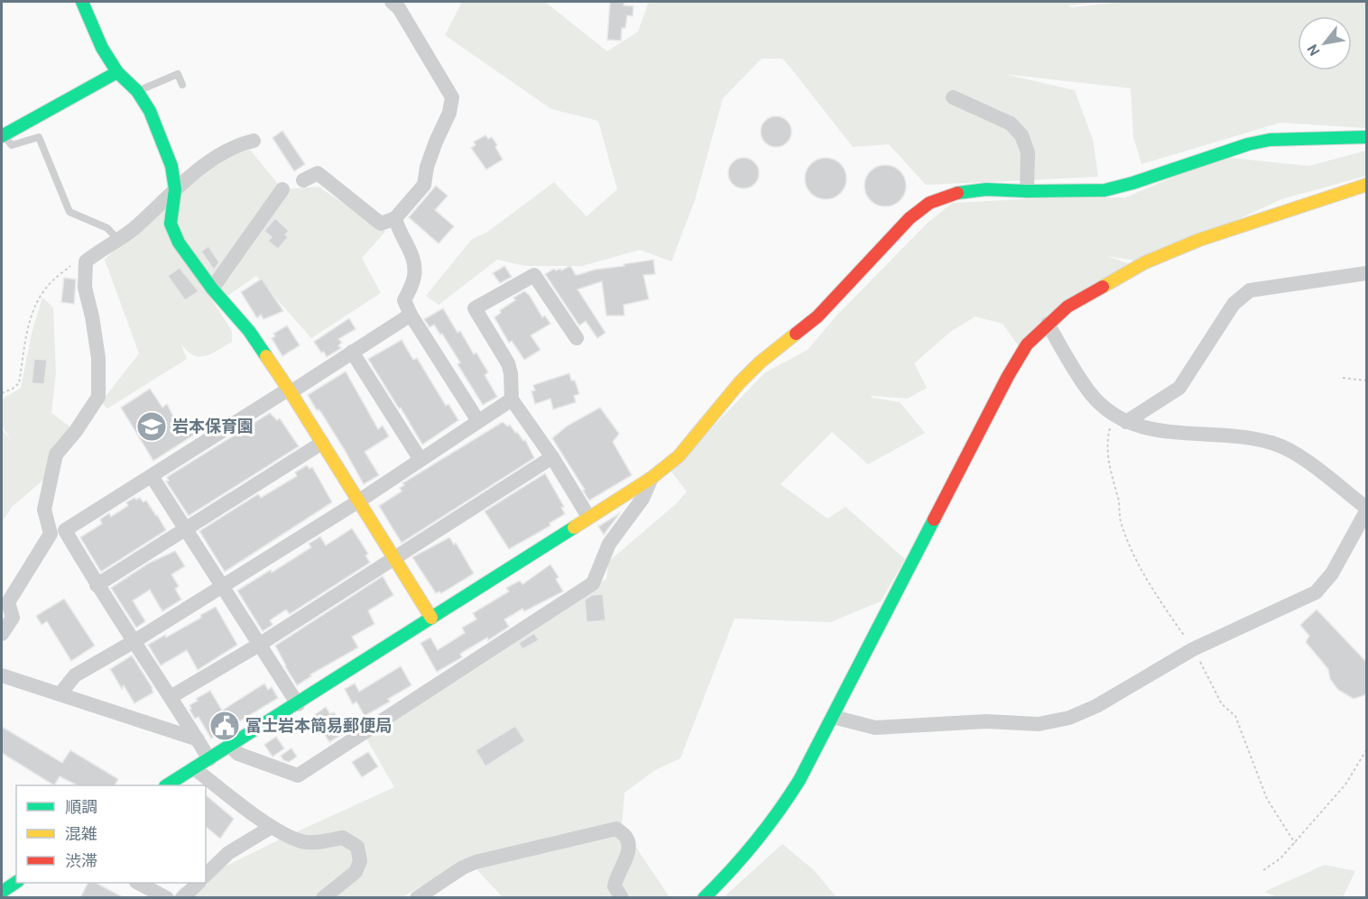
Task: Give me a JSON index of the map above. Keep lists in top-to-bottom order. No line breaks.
{"places":{"school or university":["岩本保育園"],"public building":["富士岩本簡易郵便局"]},"legend":["順調","混雑","渋滞"],"north":"bottom left"}
